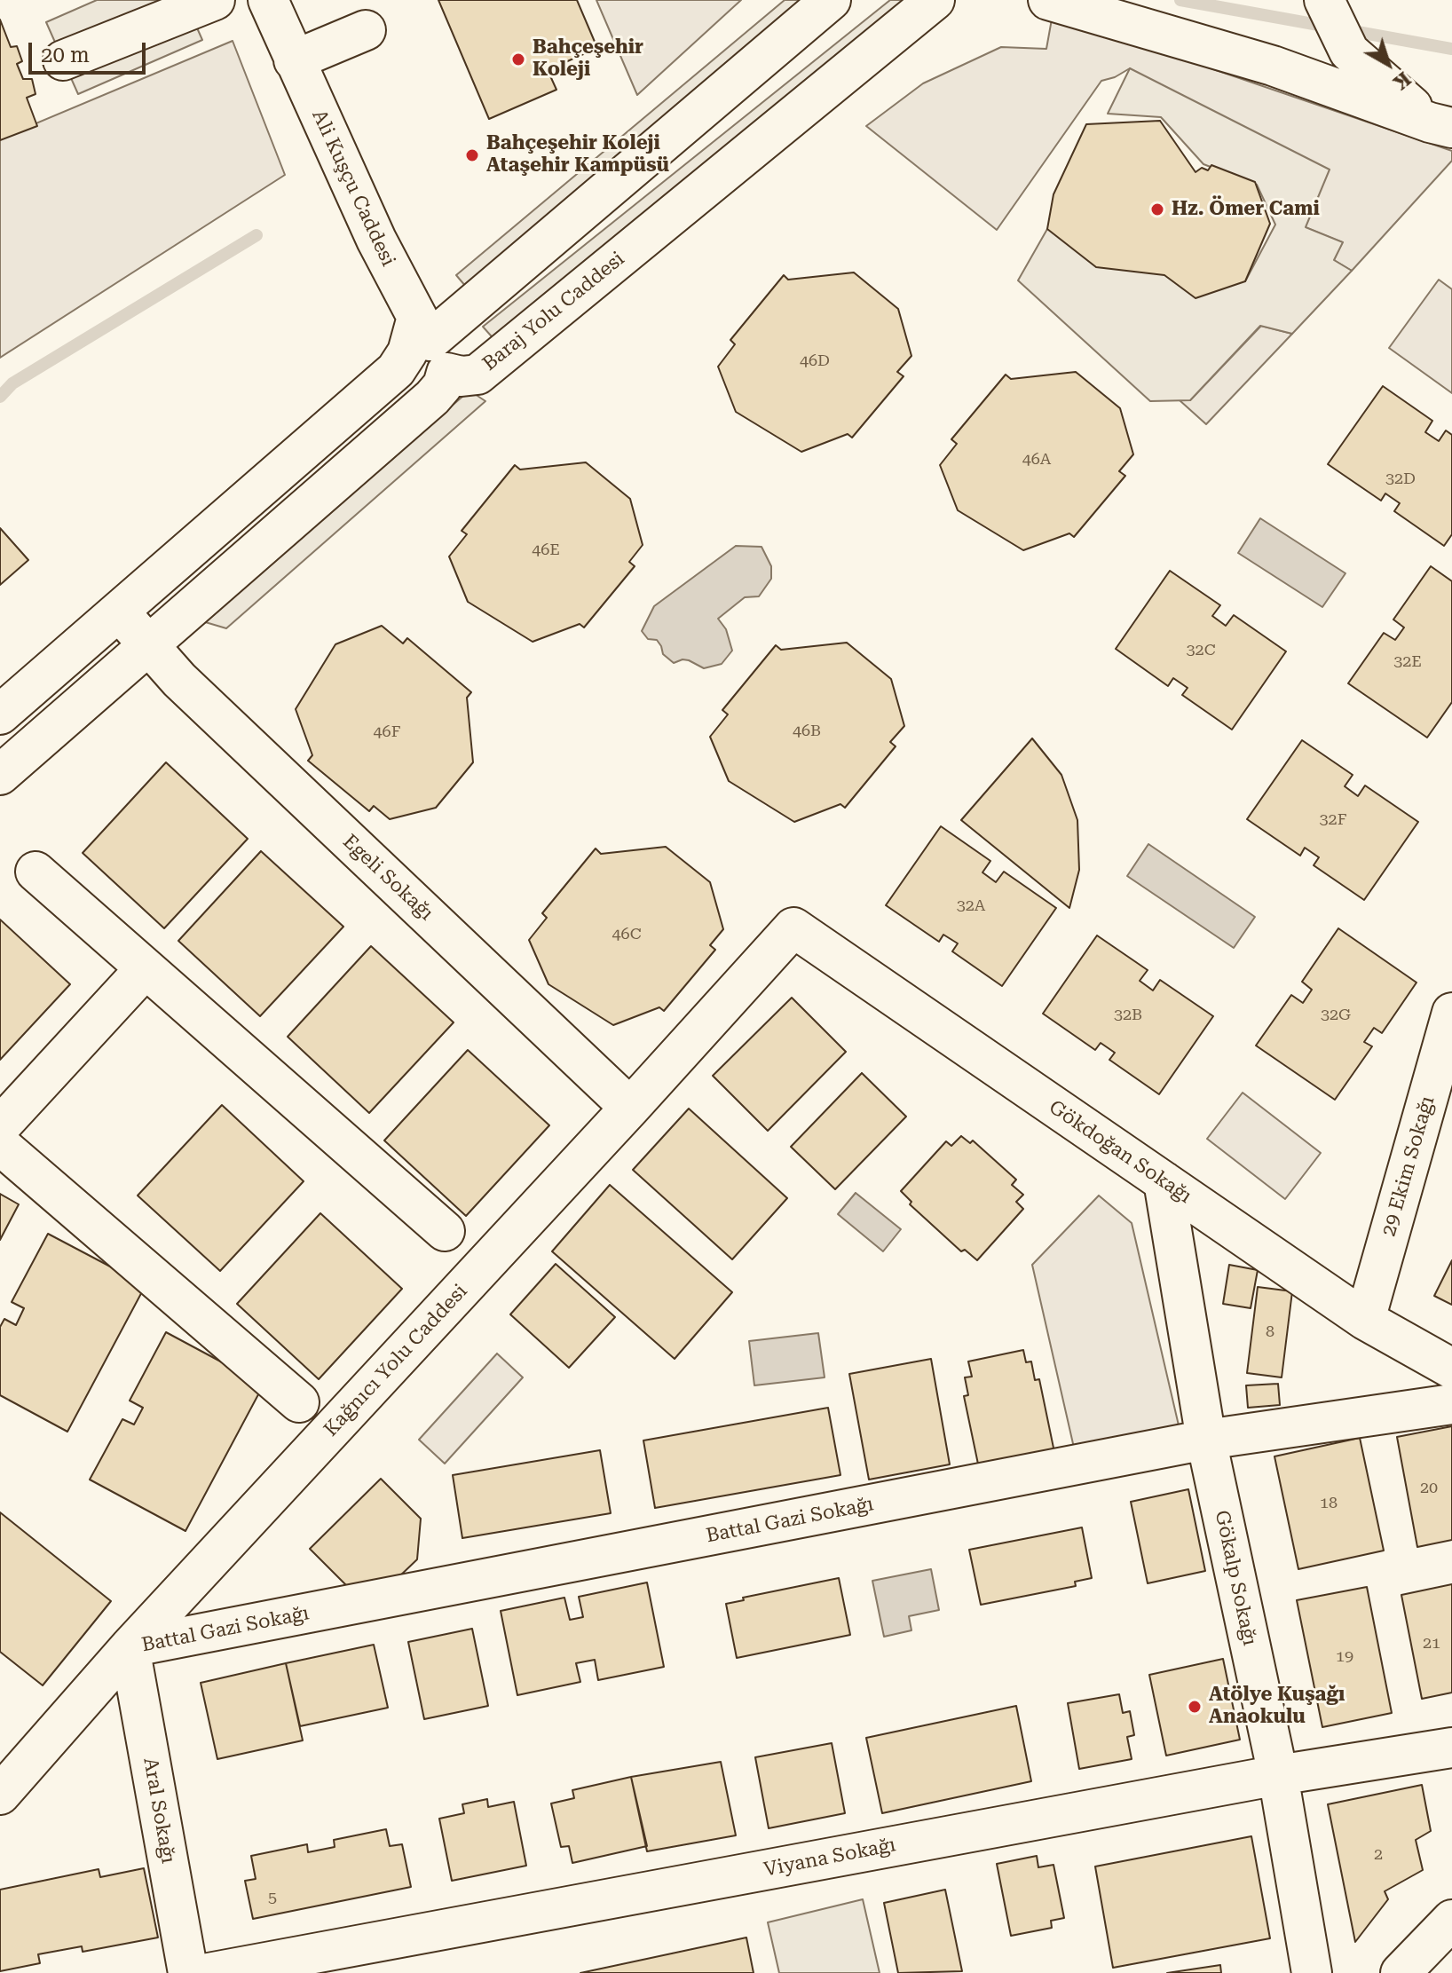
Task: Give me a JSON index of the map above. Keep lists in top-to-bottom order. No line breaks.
{"streets":{"street":["Ali Kuşçu Caddesi","Baraj Yolu Caddesi","Egeli Sokağı","Gökdoğan Sokağı","29 Ekim Sokağı","Kağnıcı Yolu Caddesi","Battal Gazi Sokağı","Gökalp Sokağı","Aral Sokağı","Viyana Sokağı"]},"crossings":[["Ali Kuşçu Caddesi","Baraj Yolu Caddesi"],["Egeli Sokağı","Kağnıcı Yolu Caddesi"],["Gökdoğan Sokağı","29 Ekim Sokağı"],["Gökdoğan Sokağı","Kağnıcı Yolu Caddesi"],["Gökdoğan Sokağı","Gökalp Sokağı"],["Kağnıcı Yolu Caddesi","Battal Gazi Sokağı"],["Kağnıcı Yolu Caddesi","Aral Sokağı"],["Battal Gazi Sokağı","Gökalp Sokağı"],["Battal Gazi Sokağı","Aral Sokağı"],["Gökalp Sokağı","Viyana Sokağı"]],"places":["Bahçeşehir Koleji","Bahçeşehir Koleji Ataşehir Kampüsü","Hz. Ömer Cami","Atölye Kuşağı Anaokulu"],"house_numbers":["46D","46A","32D","46E","32C","32E","46B","46F","32F","32A","46C","32B","32G","8","20","18","21","19","2","5"],"scale_bar":"20 m","north":"bottom right"}
